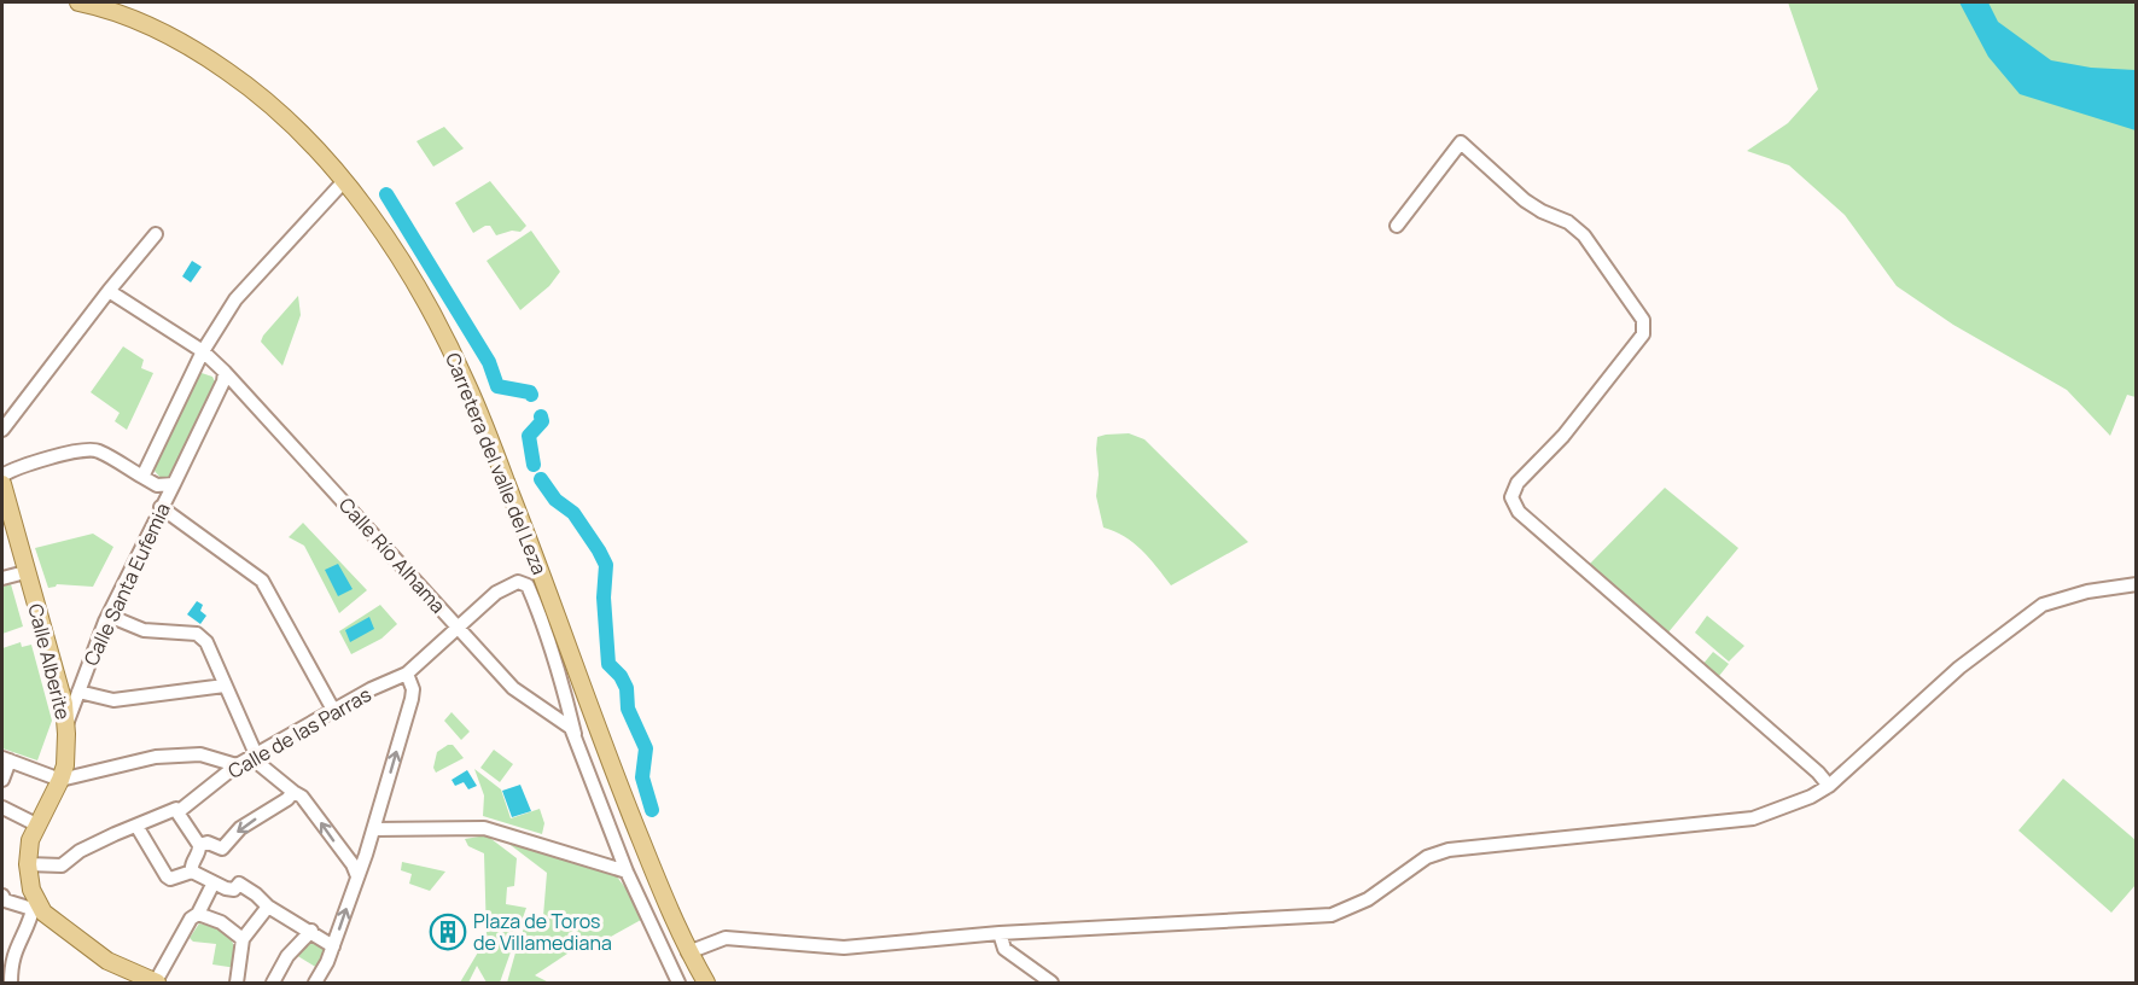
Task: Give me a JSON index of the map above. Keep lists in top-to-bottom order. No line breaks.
{"streets":{"main road":["Carretera del valle del Leza","Calle Alberite"],"street":["Calle Río Alhama","Calle Santa Eufemia","Calle de las Parras"]},"crossings":[["Carretera del valle del Leza","Calle Santa Eufemia"],["Calle Río Alhama","Calle Santa Eufemia"],["Calle Río Alhama","Calle de las Parras"],["Calle Santa Eufemia","Calle Alberite"],["Calle Alberite","Calle de las Parras"]],"places":{"building":["Plaza de Toros de Villamediana"]}}
